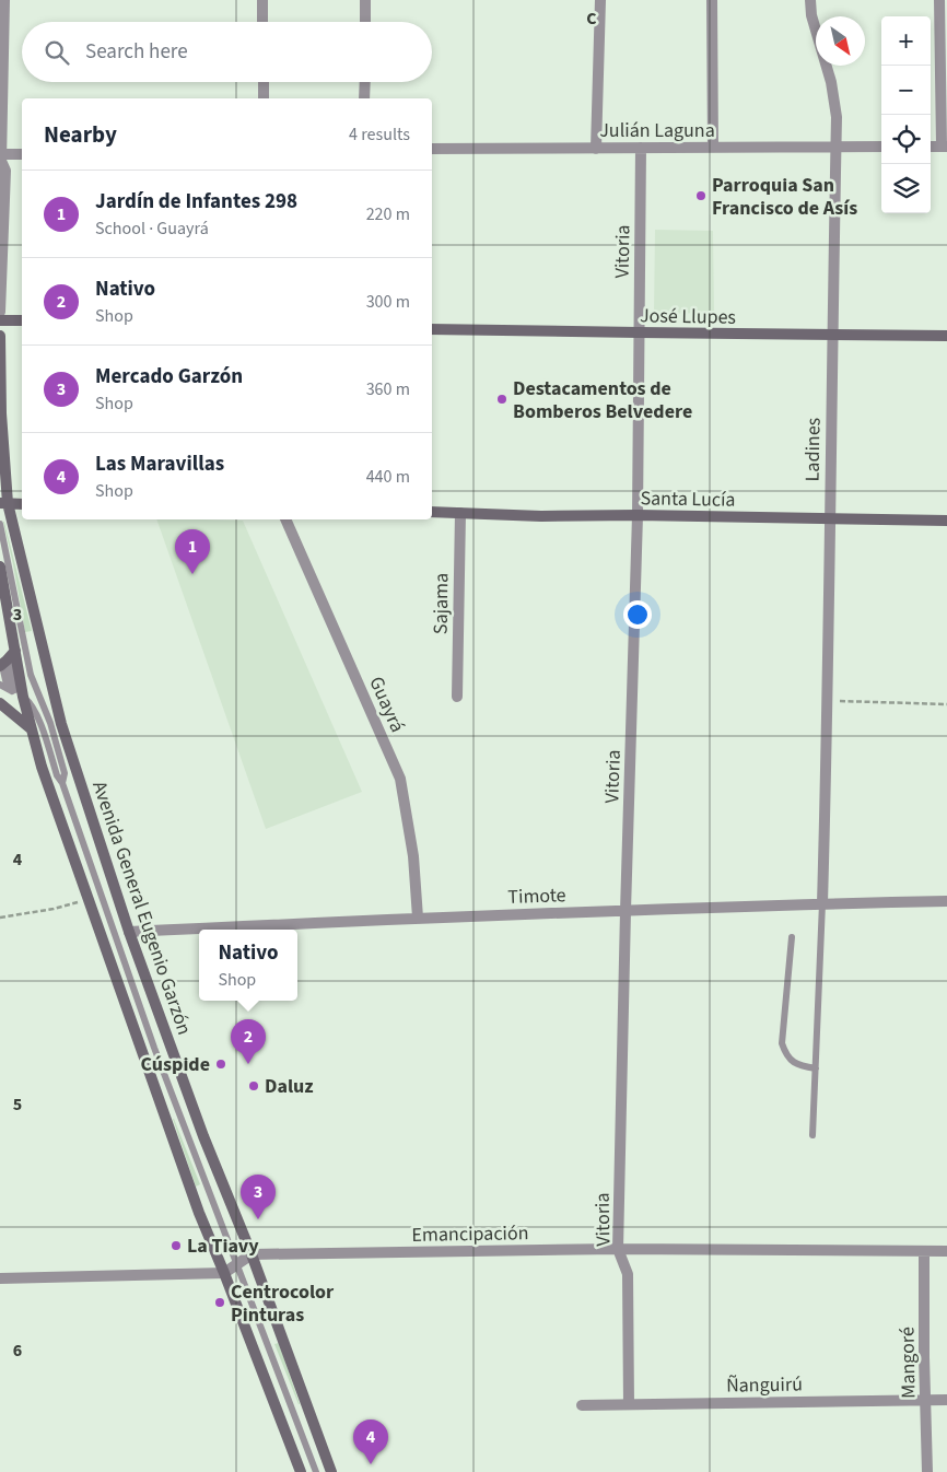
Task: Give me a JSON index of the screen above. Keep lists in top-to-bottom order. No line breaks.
{"streets":{"main road":["José Llupes","Santa Lucía","Avenida General Eugenio Garzón"],"street":["Julián Laguna","Vitoria","Ladines","Sajama","Guayrá","Timote","Emancipación","Mangoré","Ñanguirú"]},"crossings":[["Julián Laguna","Vitoria"],["Julián Laguna","Ladines"],["Vitoria","José Llupes"],["Vitoria","Santa Lucía"],["Vitoria","Timote"],["Vitoria","Emancipación"],["Vitoria","Ñanguirú"],["José Llupes","Ladines"],["Ladines","Santa Lucía"],["Ladines","Timote"],["Santa Lucía","Sajama"],["Guayrá","Timote"],["Timote","Avenida General Eugenio Garzón"],["Avenida General Eugenio Garzón","Emancipación"],["Emancipación","Mangoré"],["Mangoré","Ñanguirú"]],"places":["Parroquia San Francisco de Asís","Destacamentos de Bomberos Belvedere","Cúspide","Daluz","La Tiavy","Centrocolor Pinturas"],"north":"bottom right","page":{"map_buttons":["+","−"],"search":"Search here","heading":["Nearby","4 results"],"list":[{"mark":"1","name":"Jardín de Infantes 298","note":"School · Guayrá","value":"220 m"},{"mark":"2","name":"Nativo","note":"Shop","value":"300 m"},{"mark":"3","name":"Mercado Garzón","note":"Shop","value":"360 m"},{"mark":"4","name":"Las Maravillas","note":"Shop","value":"440 m"}],"pins":["1","2","3","4"],"popup":["Nativo","Shop"]},"grid":{"columns":["C"],"rows":["3","4","5","6"]}}
